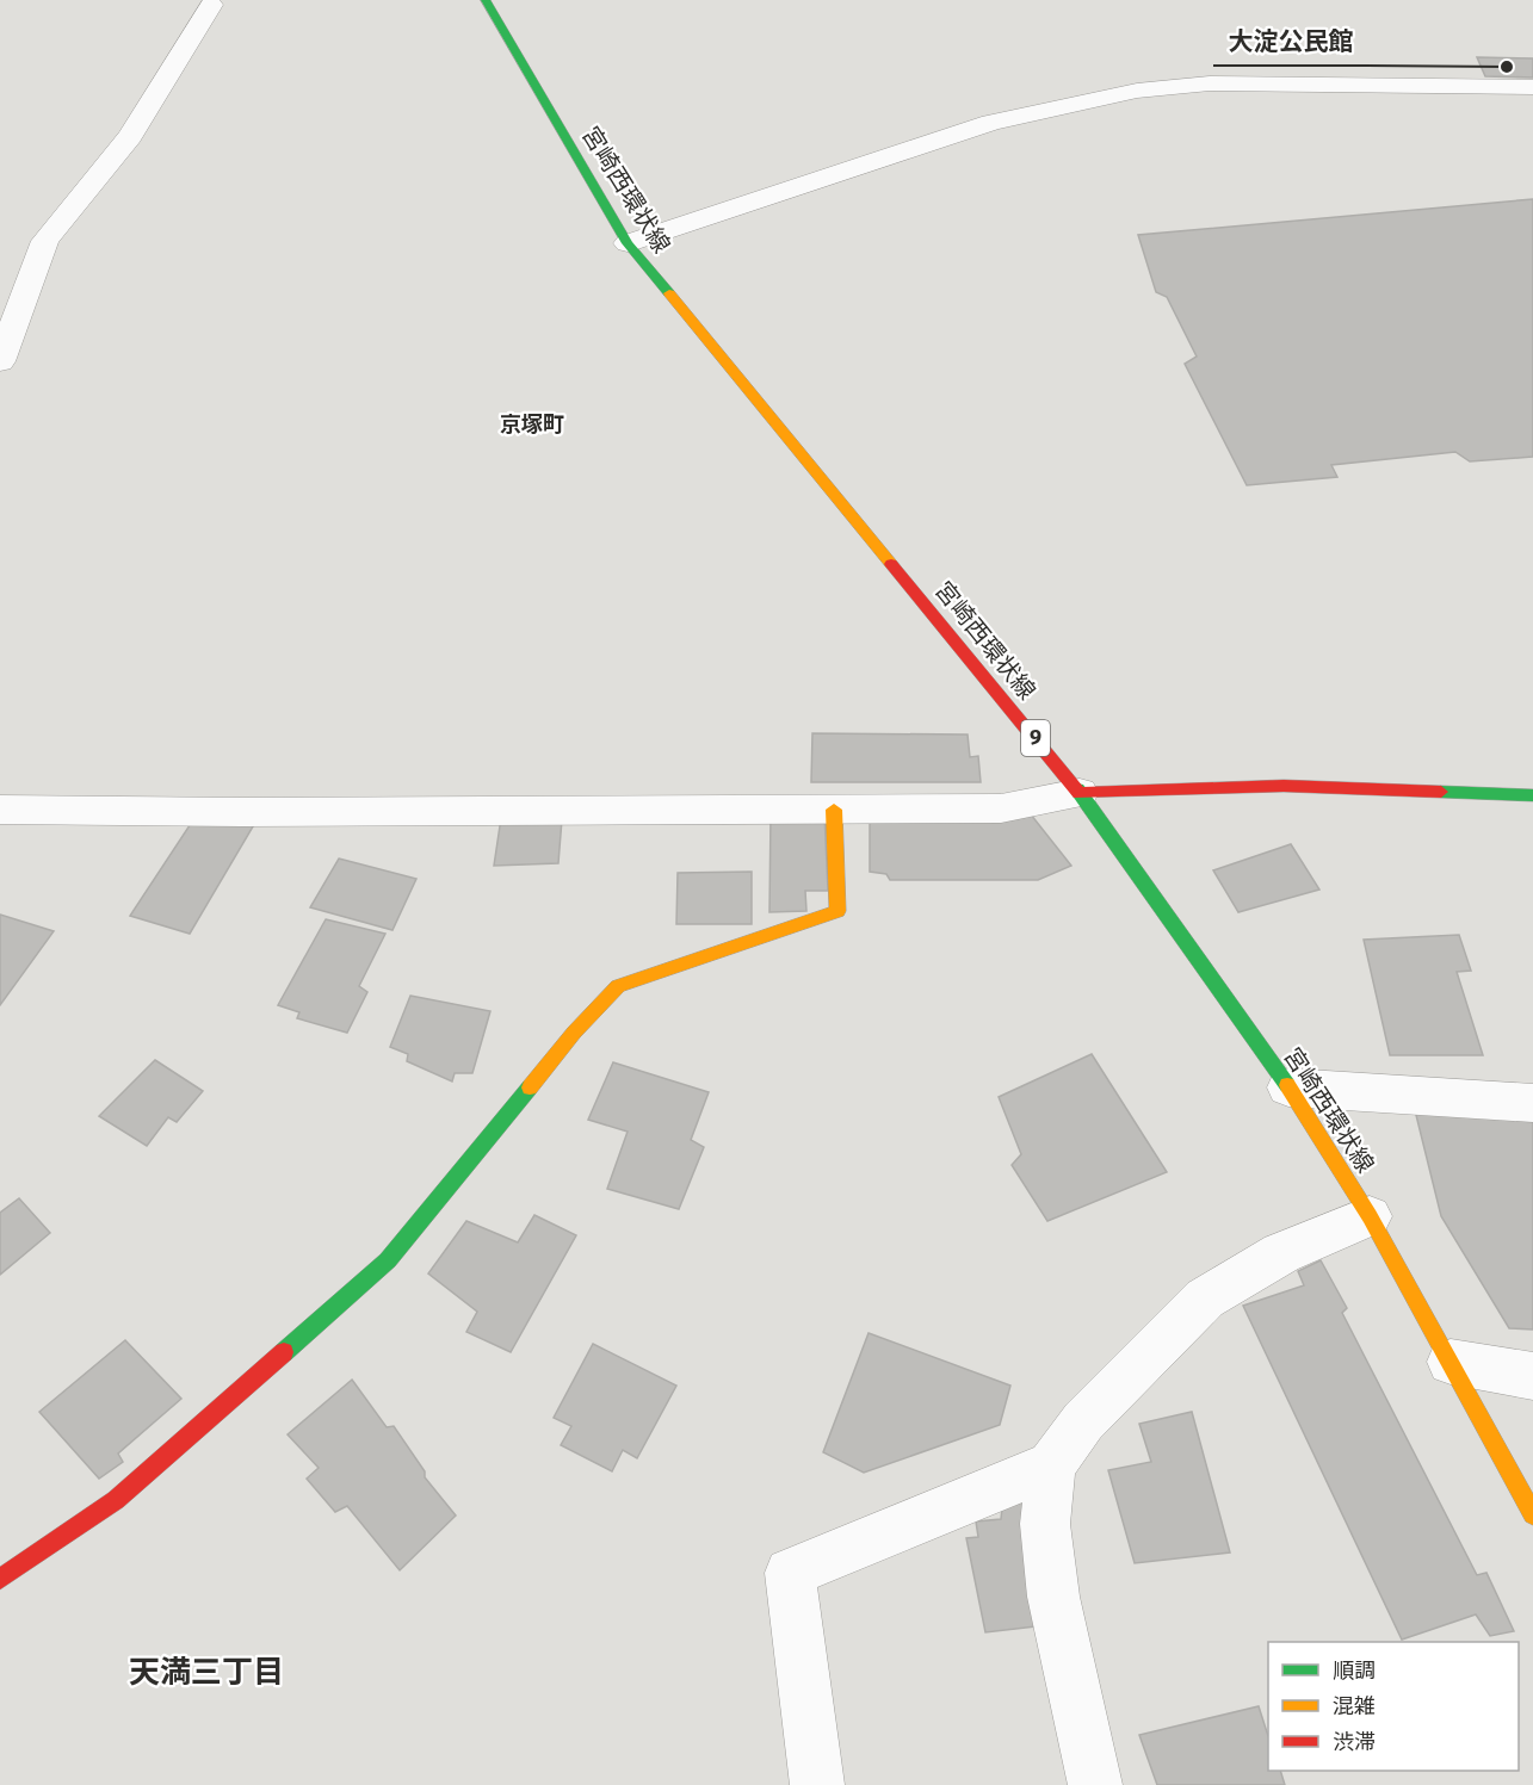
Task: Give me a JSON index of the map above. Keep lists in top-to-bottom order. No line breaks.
{"streets":{"main road":["宮崎西環状線","9"]},"districts":["京塚町","天満三丁目"],"places":["大淀公民館"],"legend":["順調","混雑","渋滞"]}
